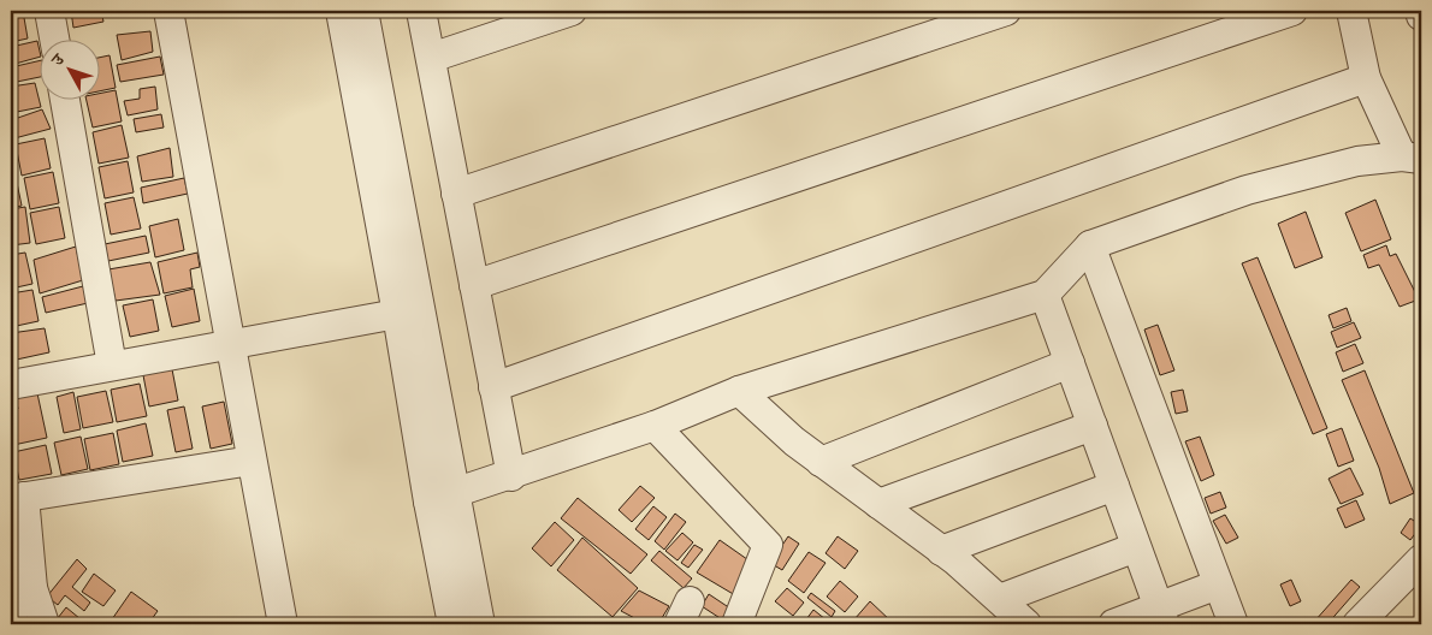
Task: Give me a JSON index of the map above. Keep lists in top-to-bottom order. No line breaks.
{"north":"top left"}
